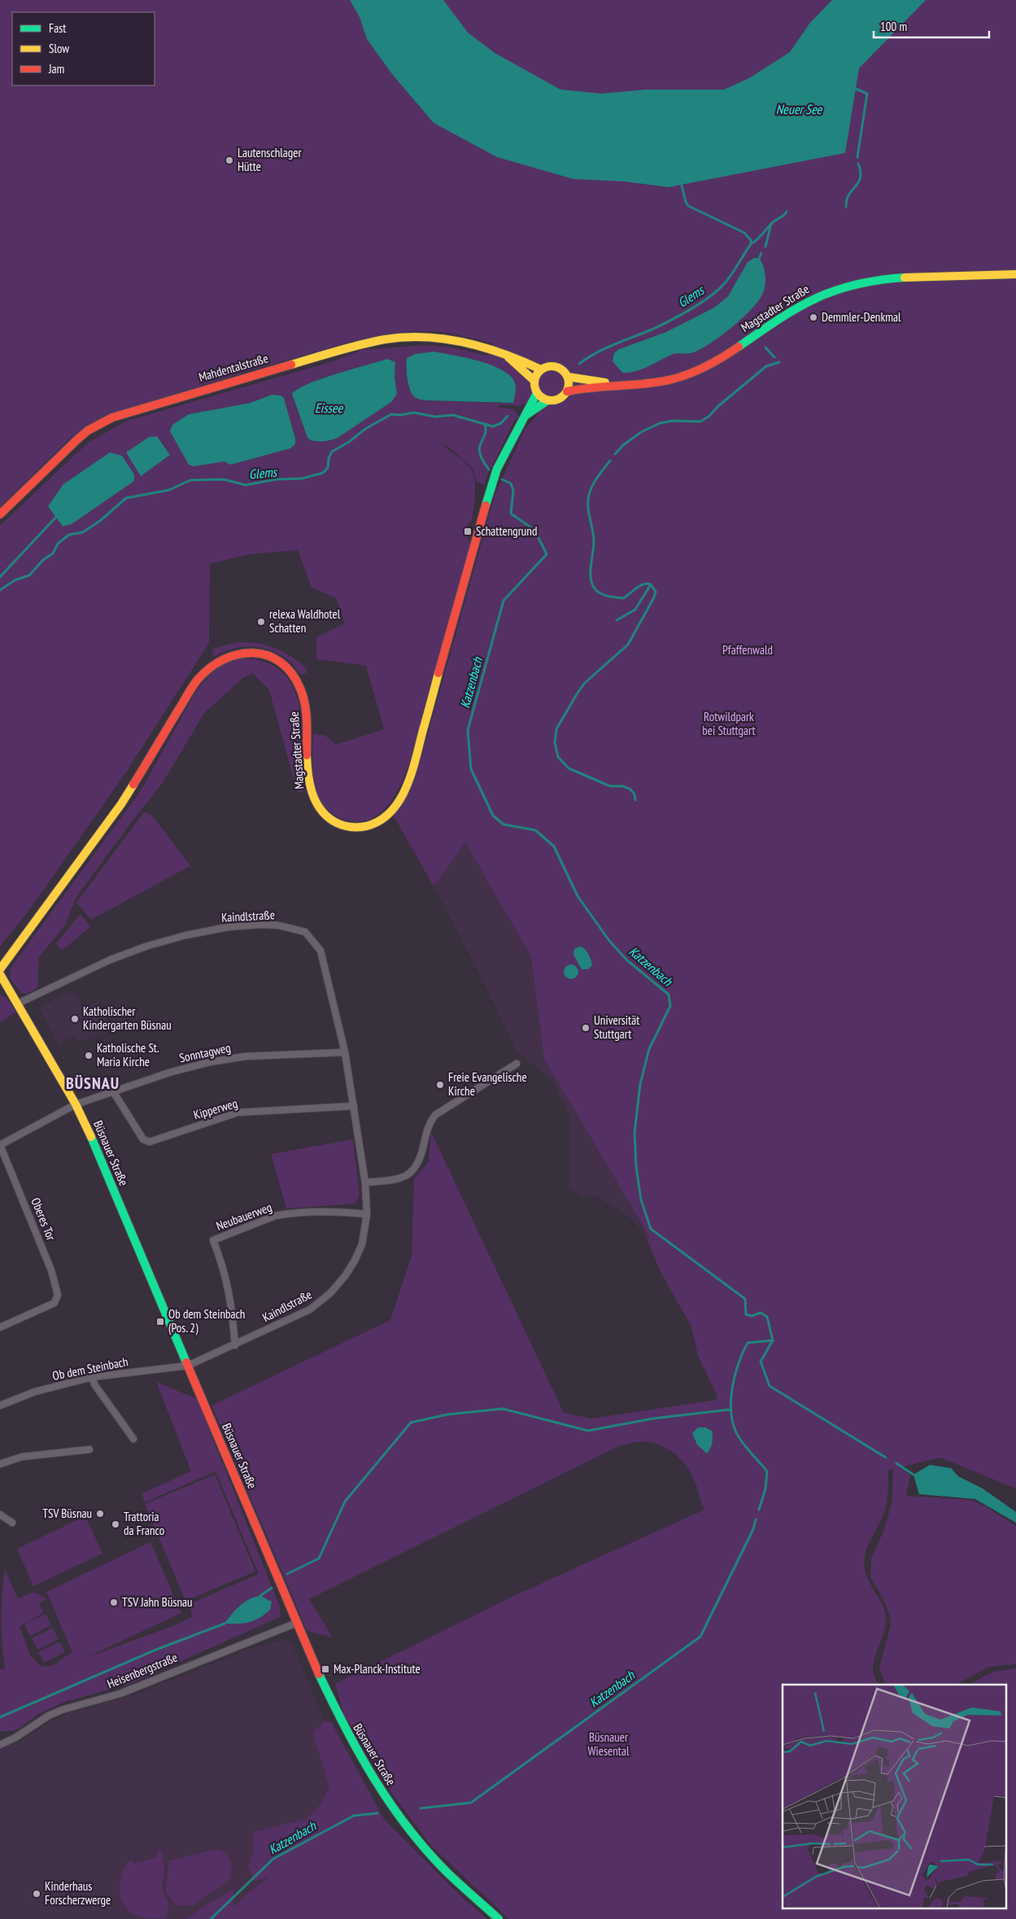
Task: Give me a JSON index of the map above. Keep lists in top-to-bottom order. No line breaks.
{"streets":{"main road":["Magstadter Straße","Mahdentalstraße","Büsnauer Straße"],"street":["Kaindlstraße","Sonntagweg","Kipperweg","Neubauerweg","Oberes Tor","Ob dem Steinbach","Heisenbergstraße"]},"crossings":[["Magstadter Straße","Mahdentalstraße"],["Kaindlstraße","Sonntagweg"],["Kaindlstraße","Kipperweg"],["Kaindlstraße","Büsnauer Straße"],["Kaindlstraße","Neubauerweg"],["Kaindlstraße","Ob dem Steinbach"],["Sonntagweg","Kipperweg"],["Sonntagweg","Büsnauer Straße"],["Sonntagweg","Oberes Tor"],["Büsnauer Straße","Ob dem Steinbach"],["Büsnauer Straße","Heisenbergstraße"]],"districts":["BÜSNAU"],"water":["Neuer See","Glems","Eissee","Katzenbach"],"parks":["Pfaffenwald","Rotwildpark bei Stuttgart","Büsnauer Wiesental"],"places":{"other":["Lautenschlager Hütte","Demmler-Denkmal","relexa Waldhotel Schatten","Katholischer Kindergarten Büsnau","Universität Stuttgart","Katholische St. Maria Kirche","Freie Evangelische Kirche","TSV Büsnau","Trattoria da Franco","TSV Jahn Büsnau","Kinderhaus Forscherzwerge"],"transit":["Schattengrund","Ob dem Steinbach (Pos. 2)","Max-Planck-Institute"]},"legend":["Fast","Slow","Jam"],"scale_bar":"100 m"}
